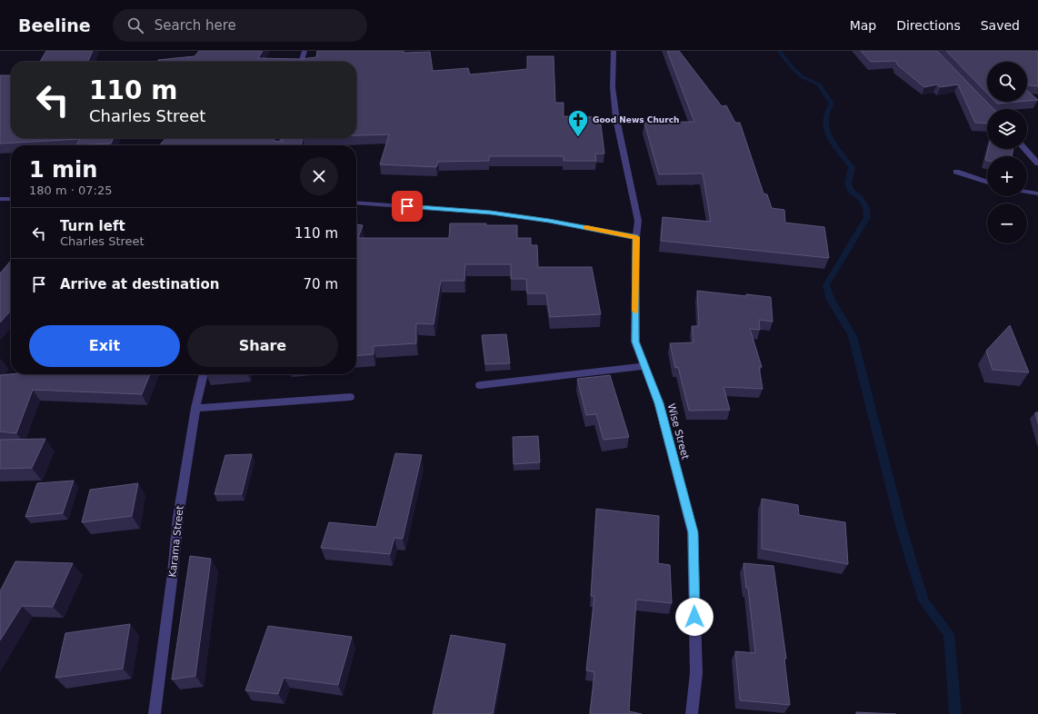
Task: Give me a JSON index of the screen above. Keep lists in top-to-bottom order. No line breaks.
{"streets":{"street":["Wise Street","Karama Street"]},"places":{"church":["Good News Church"]},"page":{"header":"Beeline","search":"Search here","nav":["Map","Directions","Saved"],"map_buttons":["+","−"],"turn":["110 m","Charles Street"],"heading":["1 min","180 m · 07:25"],"list":[{"name":"Turn left","note":"Charles Street","value":"110 m"},{"name":"Arrive at destination","value":"70 m"}],"buttons":["Exit","Share"]}}
